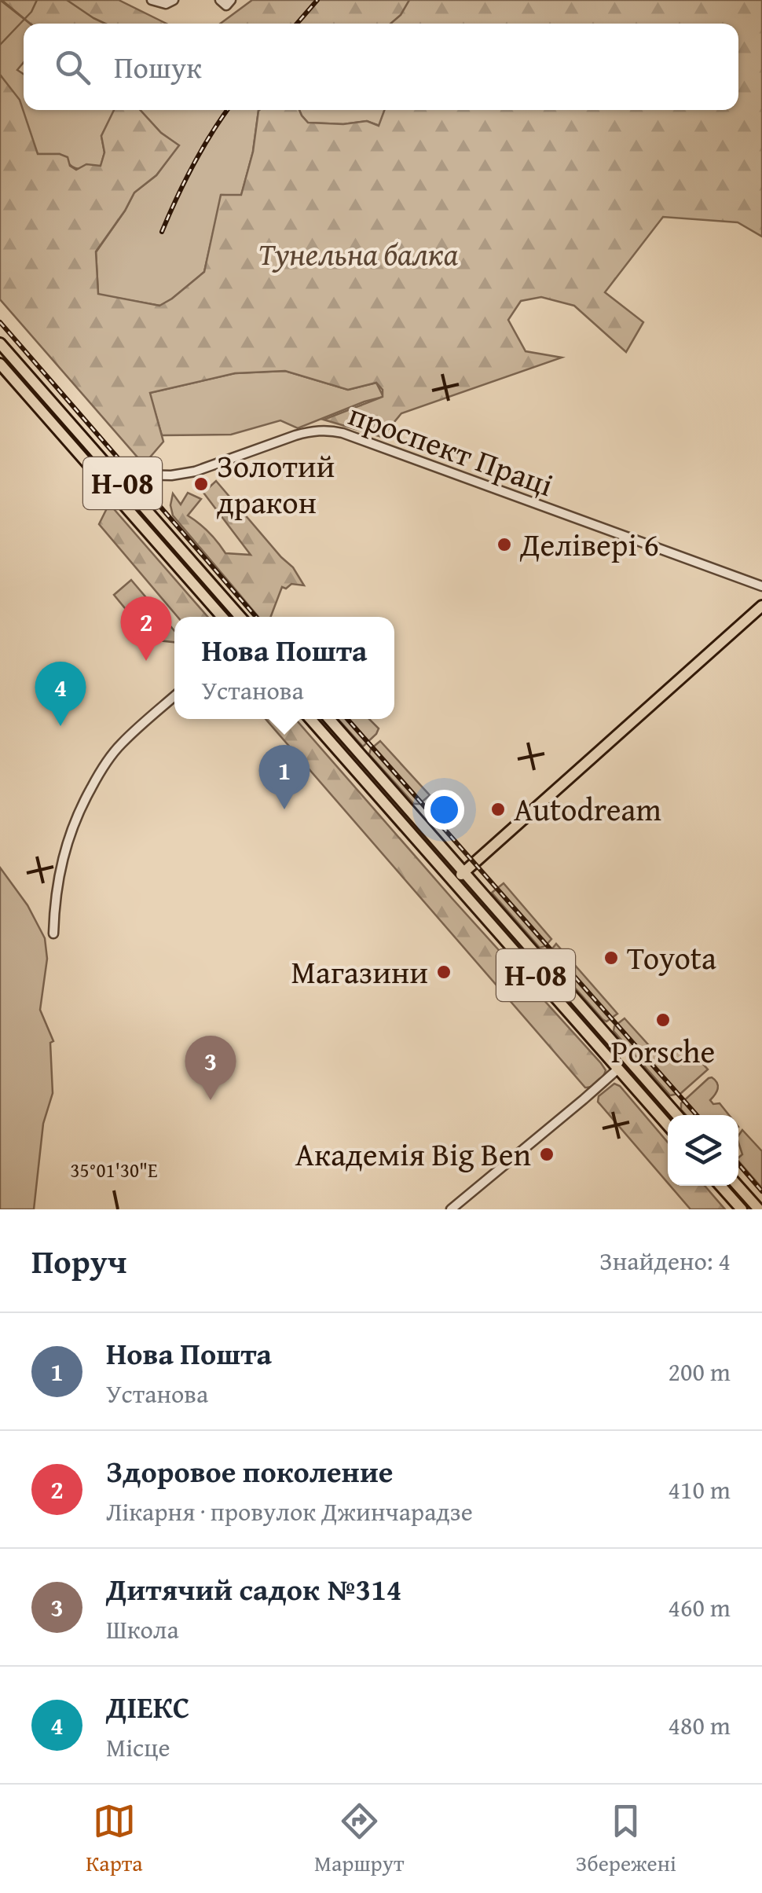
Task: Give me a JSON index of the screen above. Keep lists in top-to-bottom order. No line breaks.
{"streets":{"main road":["Н-08"],"street":["проспект Праці"]},"crossings":[["проспект Праці","Н-08"]],"parks":["Тунельна балка"],"places":["Золотий дракон","Делівері 6","Autodream","Toyota","Магазини","Porsche","Академія Big Ben"],"page":{"search":"Пошук","pins":["2","4","1","3"],"popup":["Нова Пошта","Установа"],"heading":["Поруч","Знайдено: 4"],"list":[{"mark":"1","name":"Нова Пошта","note":"Установа","value":"200 m"},{"mark":"2","name":"Здоровое поколение","note":"Лікарня · провулок Джинчарадзе","value":"410 m"},{"mark":"3","name":"Дитячий садок №314","note":"Школа","value":"460 m"},{"mark":"4","name":"ДІЕКС","note":"Місце","value":"480 m"}],"nav":["Карта","Маршрут","Збережені"]},"coordinates":["35°01'30\"E"]}
